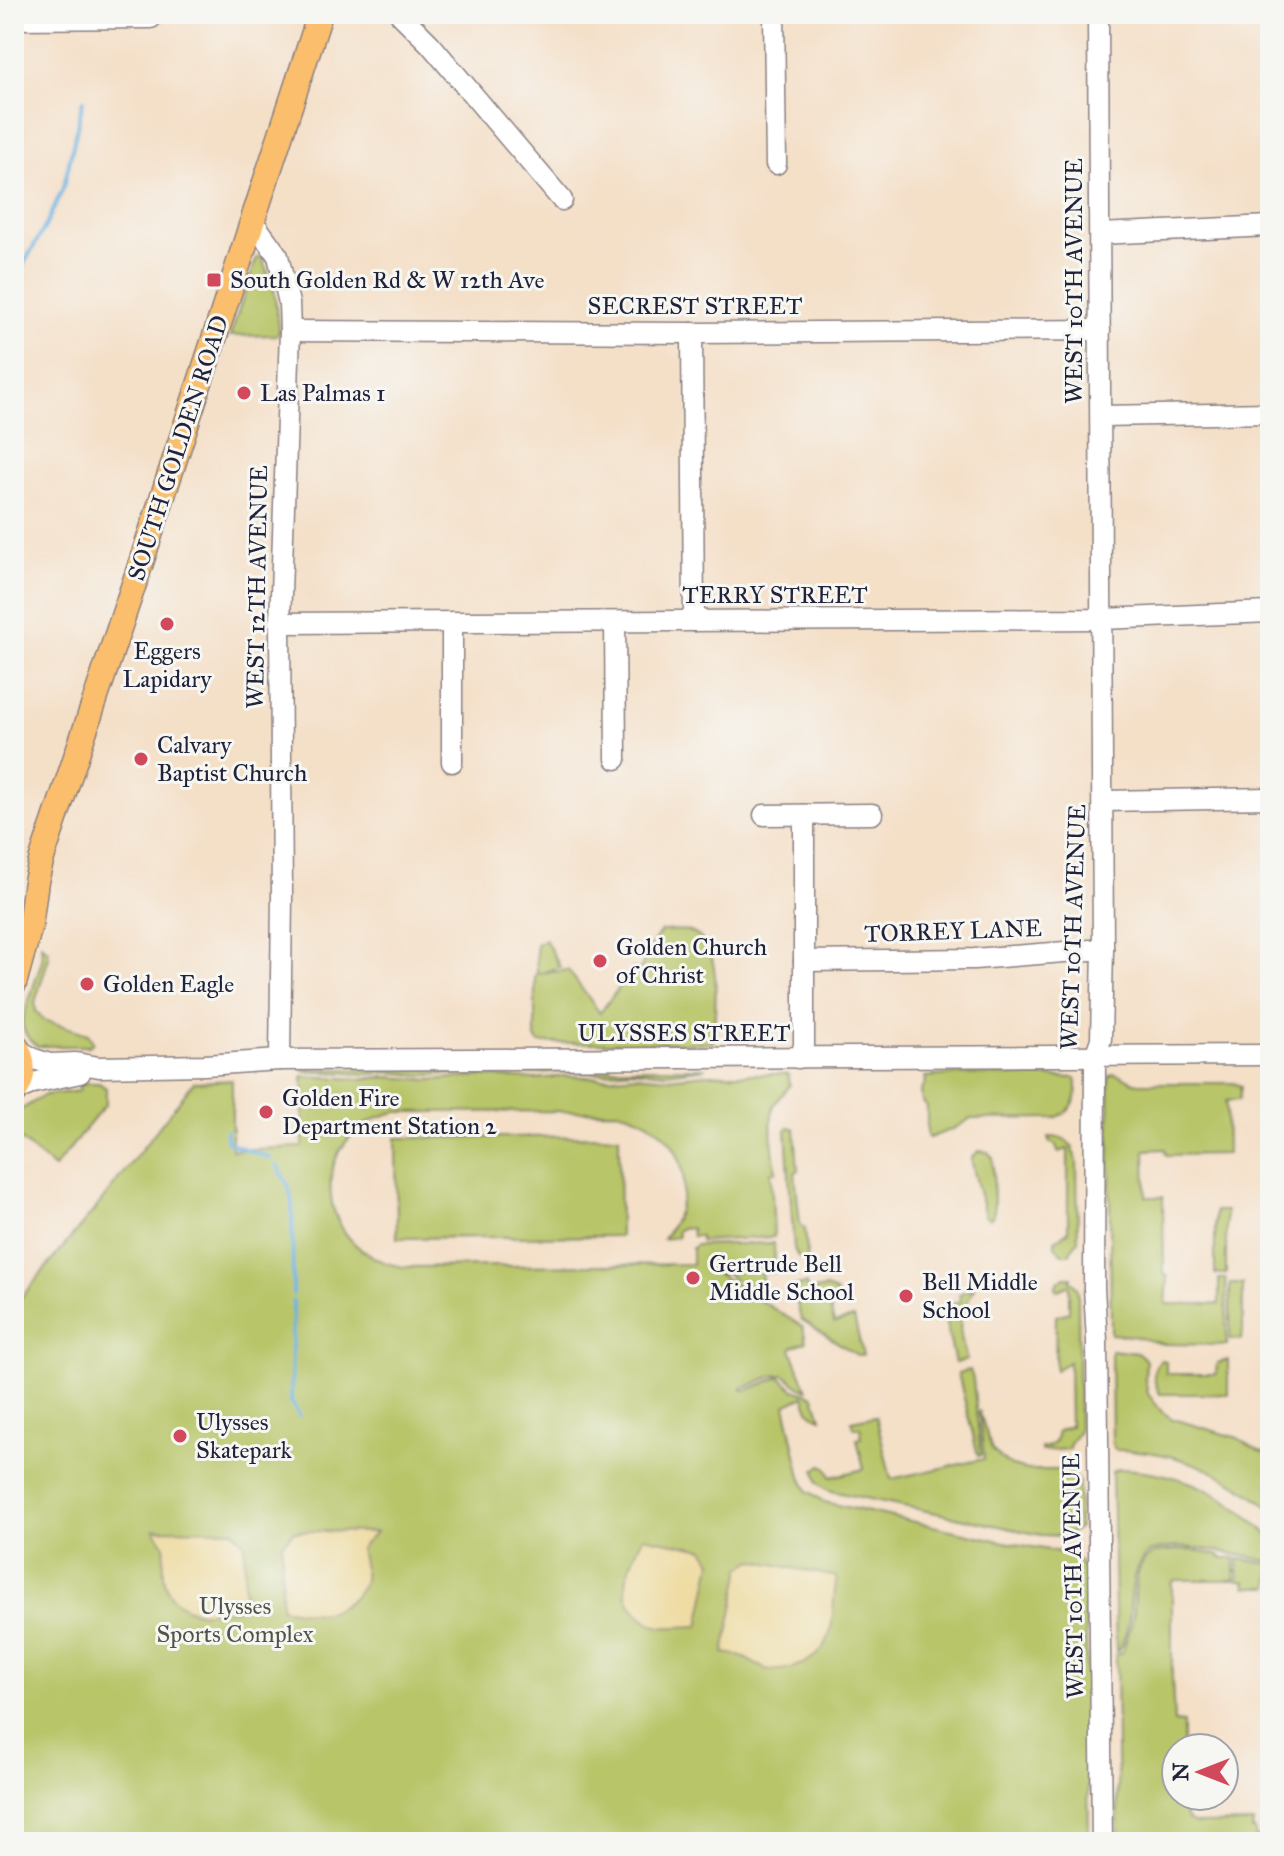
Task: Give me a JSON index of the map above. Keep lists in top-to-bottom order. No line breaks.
{"streets":{"main road":["SOUTH GOLDEN ROAD"],"street":["WEST 10TH AVENUE","SECREST STREET","WEST 12TH AVENUE","TERRY STREET","TORREY LANE","ULYSSES STREET"]},"crossings":[["WEST 10TH AVENUE","SECREST STREET"],["WEST 10TH AVENUE","TERRY STREET"],["WEST 10TH AVENUE","TORREY LANE"],["WEST 10TH AVENUE","ULYSSES STREET"],["SECREST STREET","WEST 12TH AVENUE"],["SOUTH GOLDEN ROAD","WEST 12TH AVENUE"],["WEST 12TH AVENUE","TERRY STREET"],["WEST 12TH AVENUE","ULYSSES STREET"]],"parks":["Ulysses Sports Complex"],"places":{"transit":["South Golden Rd & W 12th Ave"],"other":["Las Palmas 1","Eggers Lapidary","Calvary Baptist Church","Golden Church of Christ","Golden Eagle","Golden Fire Department Station 2","Gertrude Bell Middle School","Bell Middle School","Ulysses Skatepark"]},"north":"left"}
